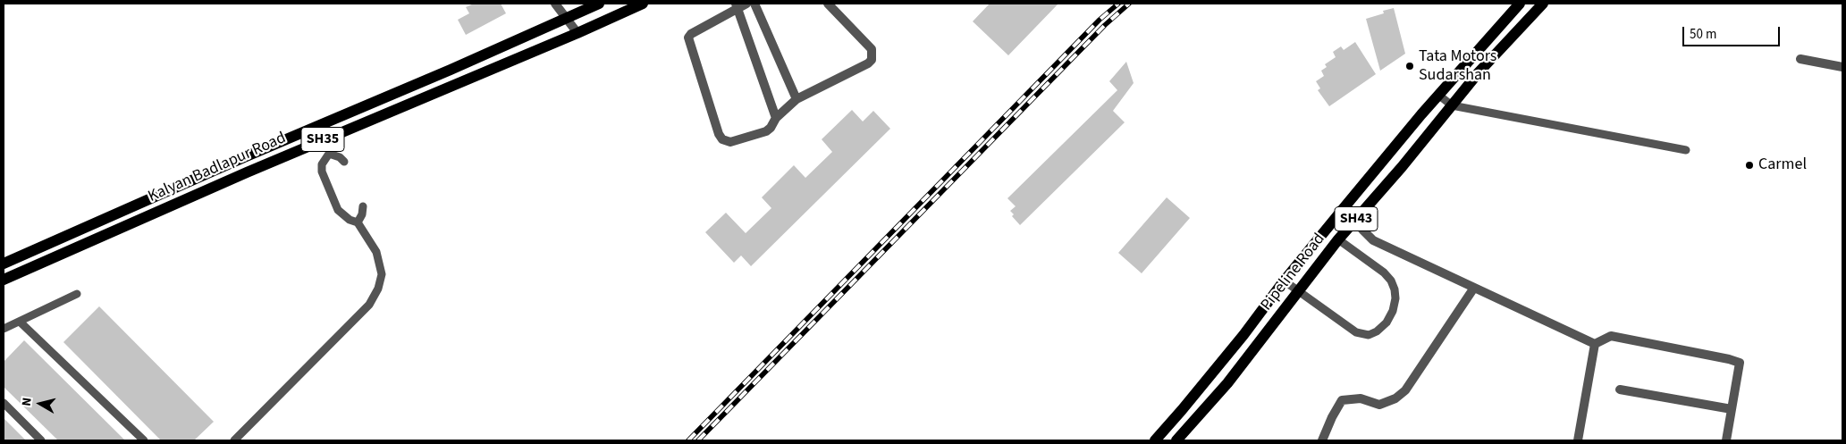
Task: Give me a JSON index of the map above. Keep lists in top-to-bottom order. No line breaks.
{"streets":{"main road":["SH35","Kalyan Badlapur Road","SH43","Pipeline Road"]},"places":["Tata Motors Sudarshan","Carmel"],"scale_bar":"50 m","north":"left"}
